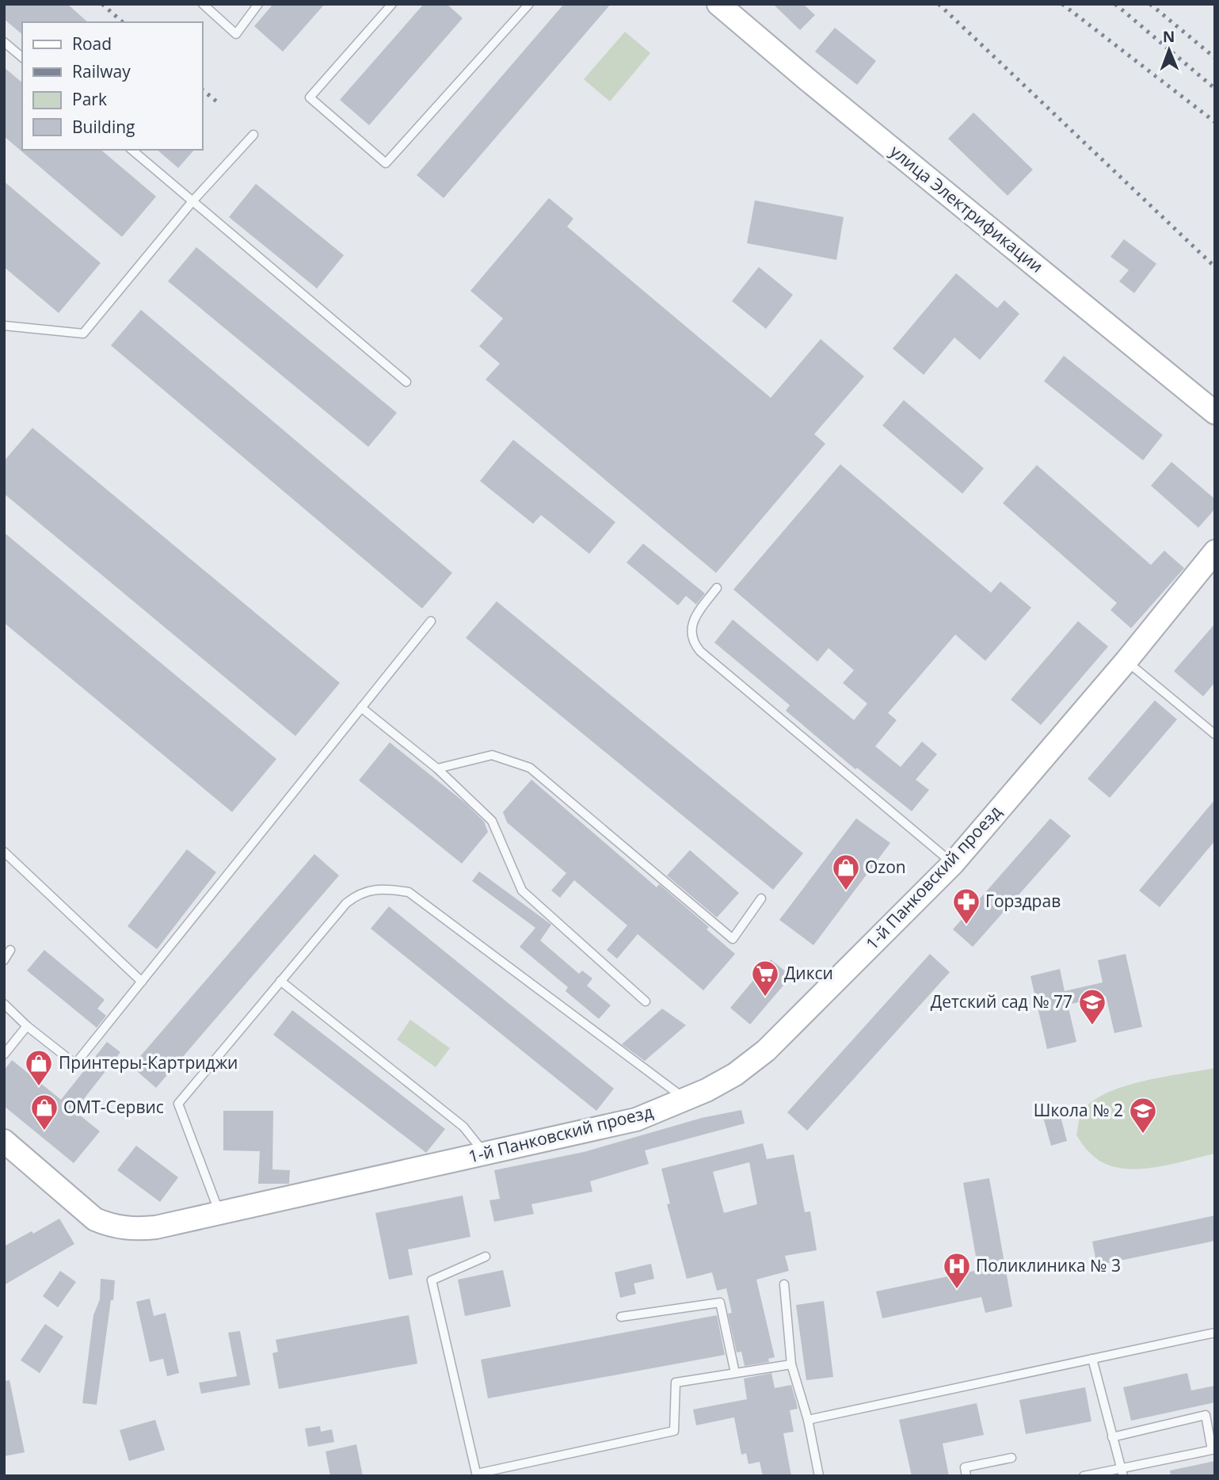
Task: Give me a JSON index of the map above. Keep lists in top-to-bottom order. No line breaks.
{"streets":{"street":["улица Электрификации","1-й Панковский проезд"]},"places":{"shop":["Ozon","Принтеры-Картриджи","ОМТ-Сервис"],"pharmacy":["Горздрав"],"supermarket":["Дикси"],"school or university":["Детский сад № 77","Школа № 2"],"hospital":["Поликлиника № 3"]},"legend":["Road","Railway","Park","Building"],"north":"top"}
